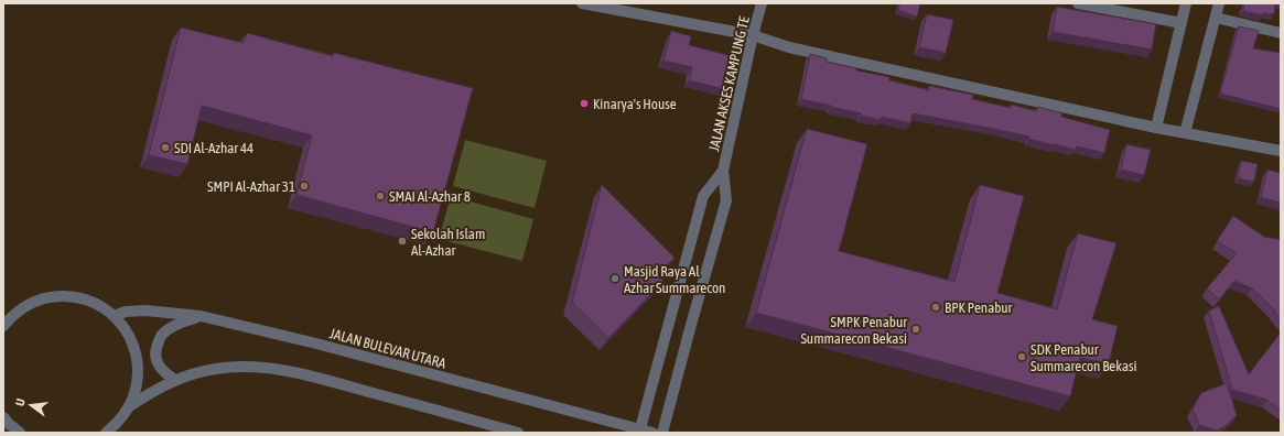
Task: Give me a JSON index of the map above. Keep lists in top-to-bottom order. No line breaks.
{"streets":{"street":["JALAN AKSES KAMPUNG TE","JALAN BULEVAR UTARA"]},"crossings":[["JALAN AKSES KAMPUNG TE","JALAN BULEVAR UTARA"]],"places":["Kinarya's House","SDI Al-Azhar 44","SMPI Al-Azhar 31","SMAI Al-Azhar 8","Sekolah Islam Al-Azhar","Masjid Raya Al Azhar Summarecon","BPK Penabur","SMPK Penabur Summarecon Bekasi","SDK Penabur Summarecon Bekasi"],"north":"left"}
